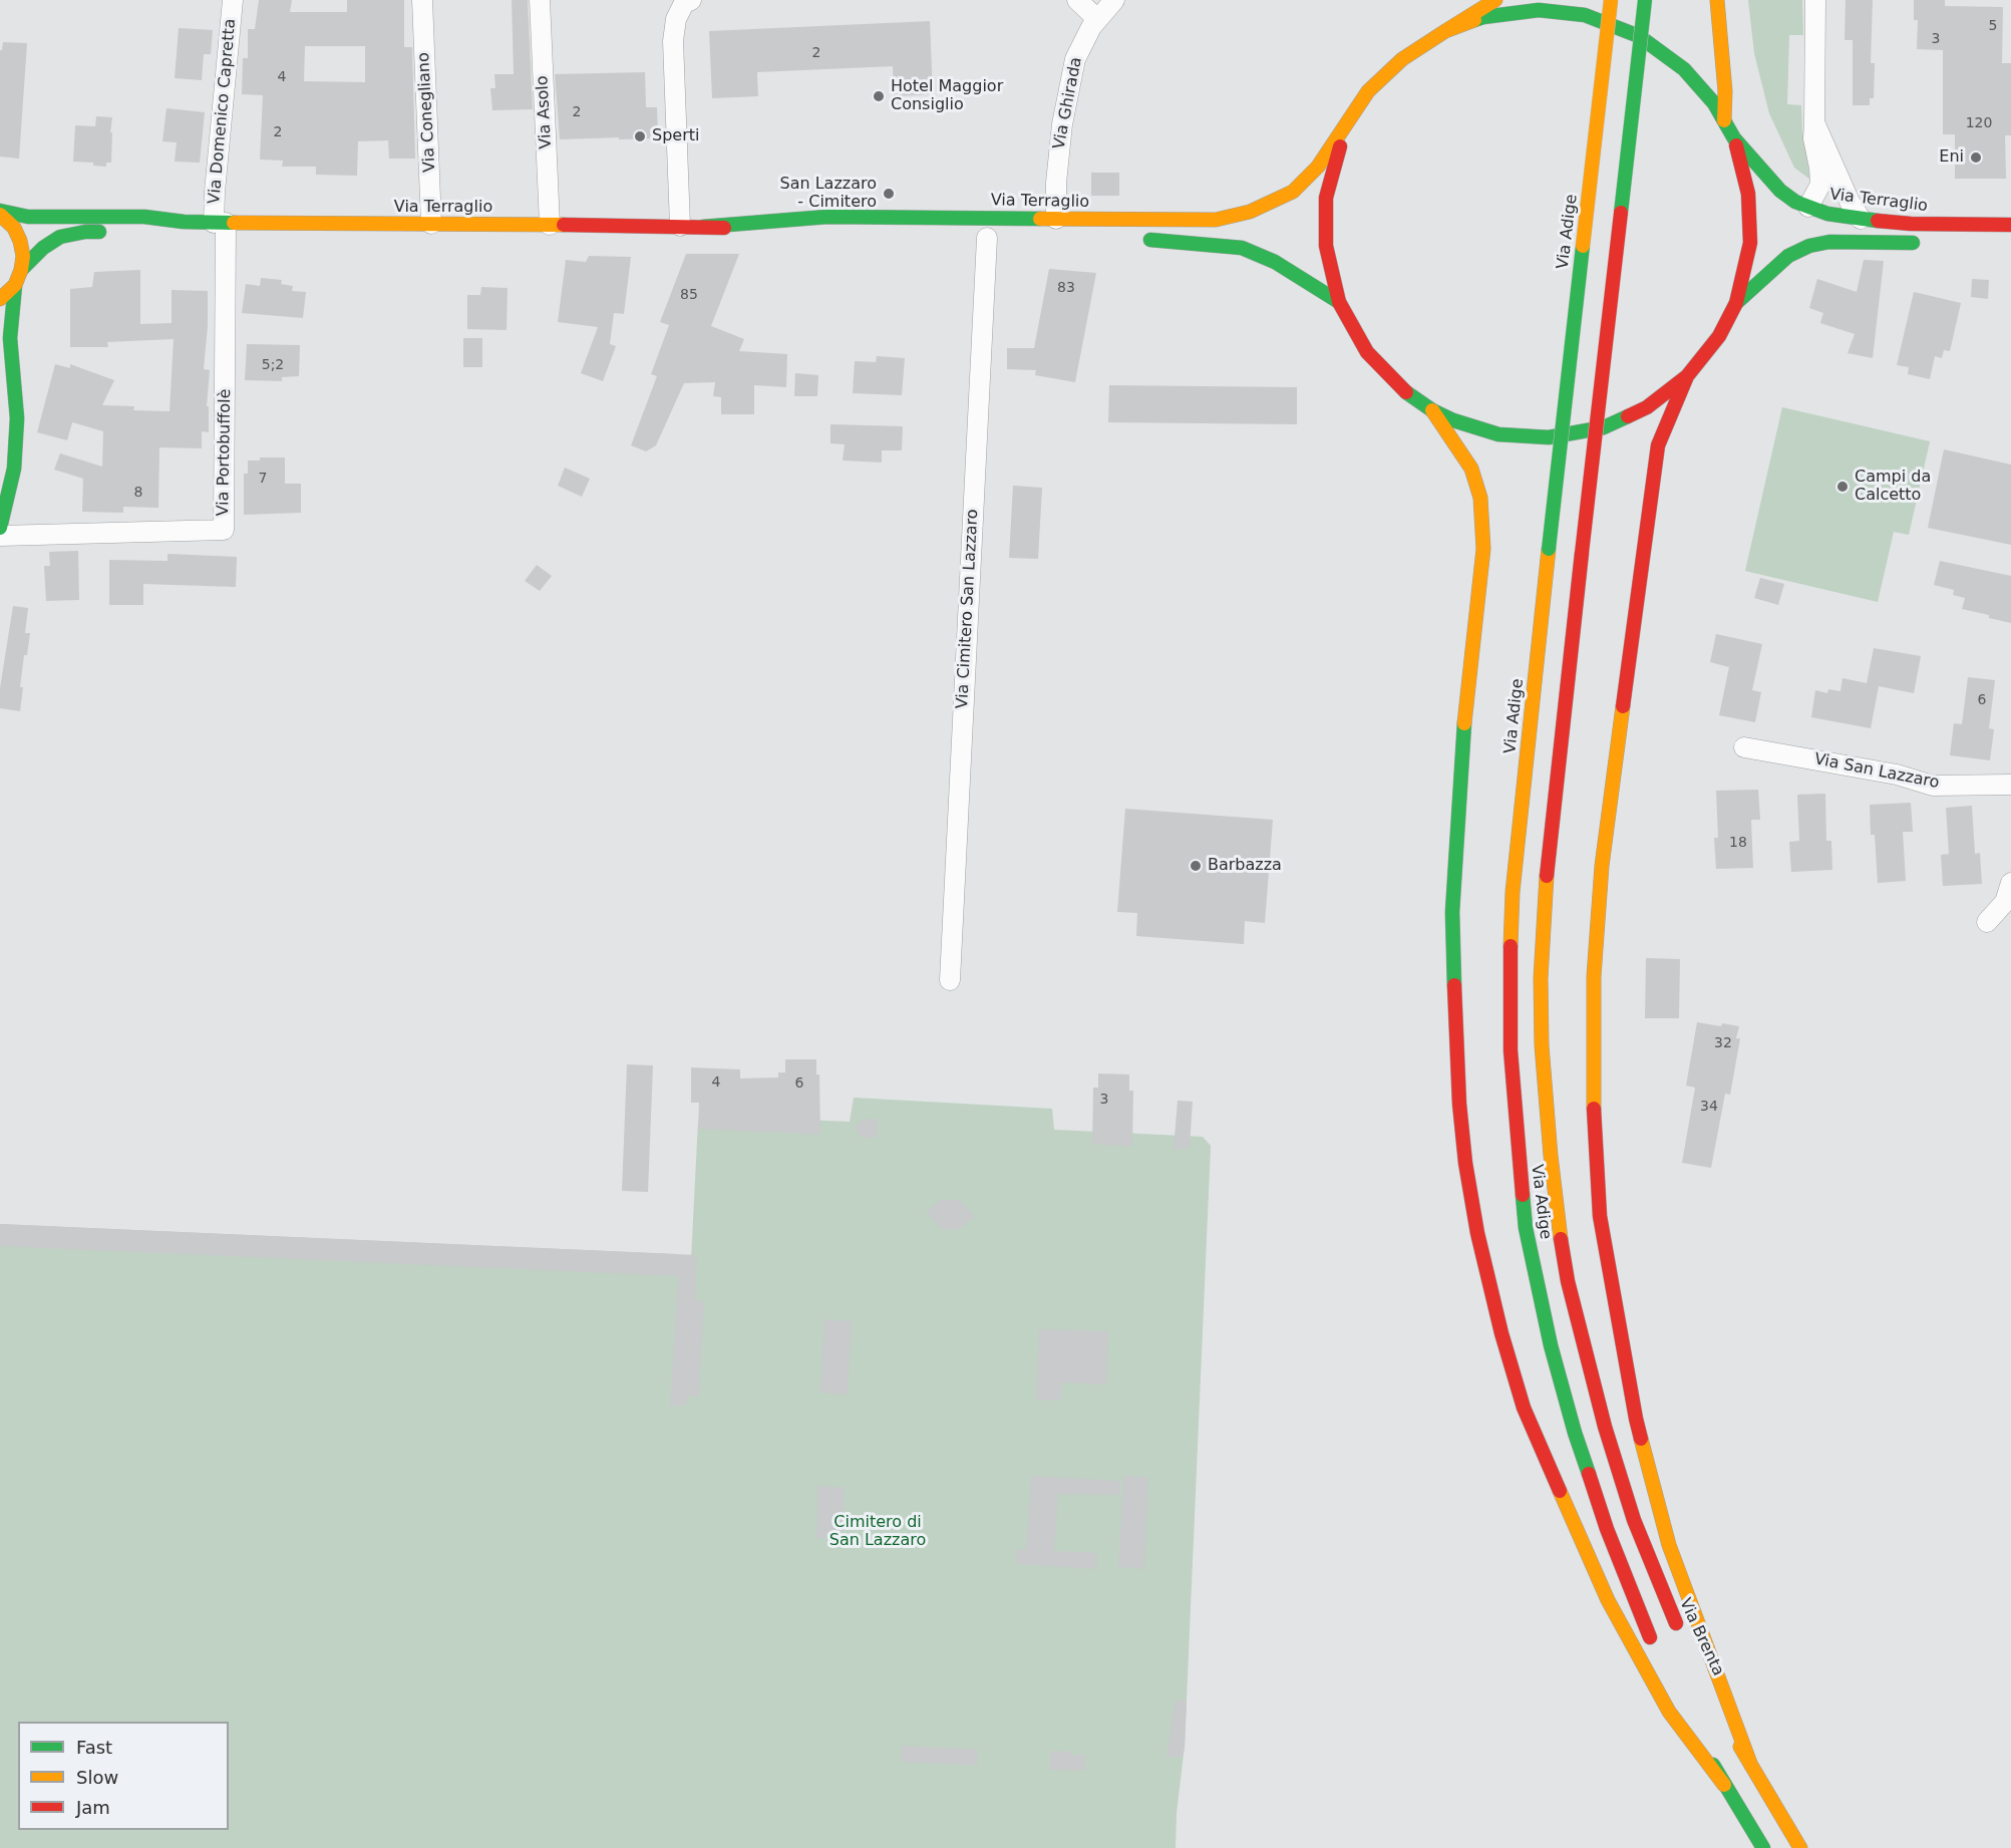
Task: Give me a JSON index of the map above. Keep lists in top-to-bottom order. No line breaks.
{"streets":{"main road":["Via Terraglio","Via Adige","Via Brenta"],"street":["Via Ghirada","Via Domenico Capretta","Via Conegliano","Via Asolo","Via Portobuffolè","Via Cimitero San Lazzaro","Via San Lazzaro"]},"crossings":[["Via Ghirada","Via Terraglio"],["Via Domenico Capretta","Via Terraglio"],["Via Domenico Capretta","Via Portobuffolè"],["Via Conegliano","Via Terraglio"],["Via Asolo","Via Terraglio"],["Via Terraglio","Via Portobuffolè"],["Via Adige","Via Brenta"]],"parks":["Cimitero di San Lazzaro"],"places":["Hotel Maggior Consiglio","Sperti","Eni","San Lazzaro - Cimitero","Campi da Calcetto","Barbazza"],"house_numbers":["5","3","2","4","2","120","2","83","85","5;2","7","8","6","18","32","4","6","3","34"],"legend":["Fast","Slow","Jam"]}
